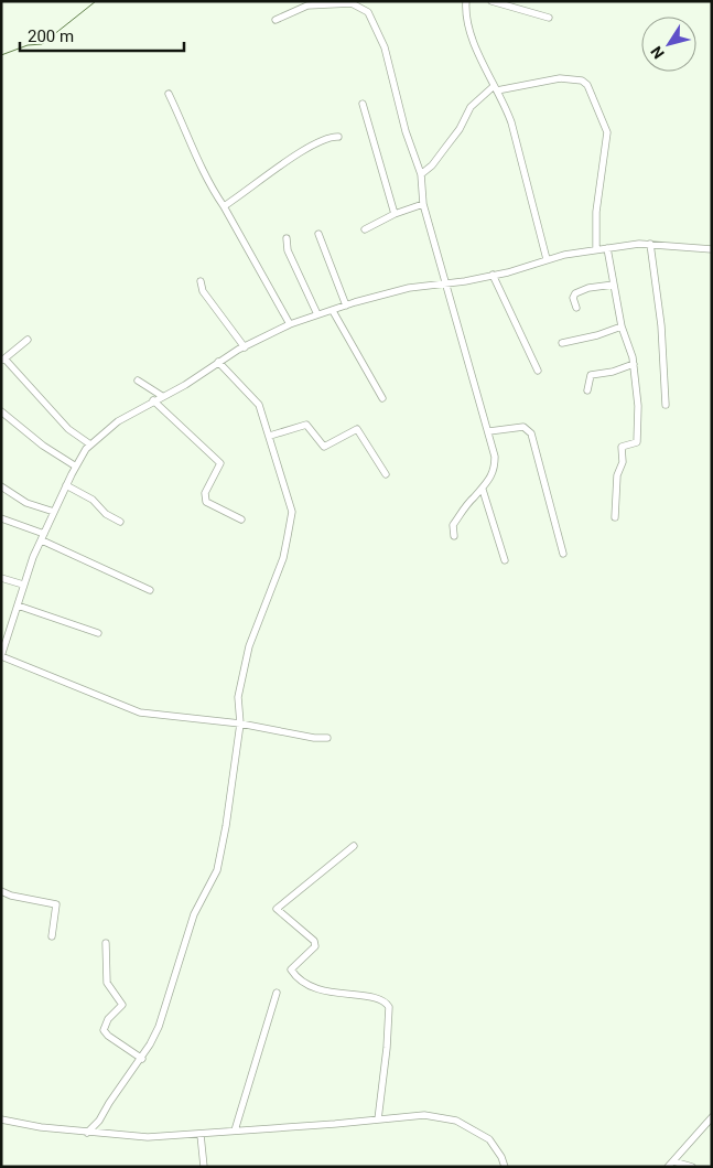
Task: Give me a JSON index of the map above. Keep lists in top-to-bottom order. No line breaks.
{"scale_bar":"200 m","north":"bottom left"}
